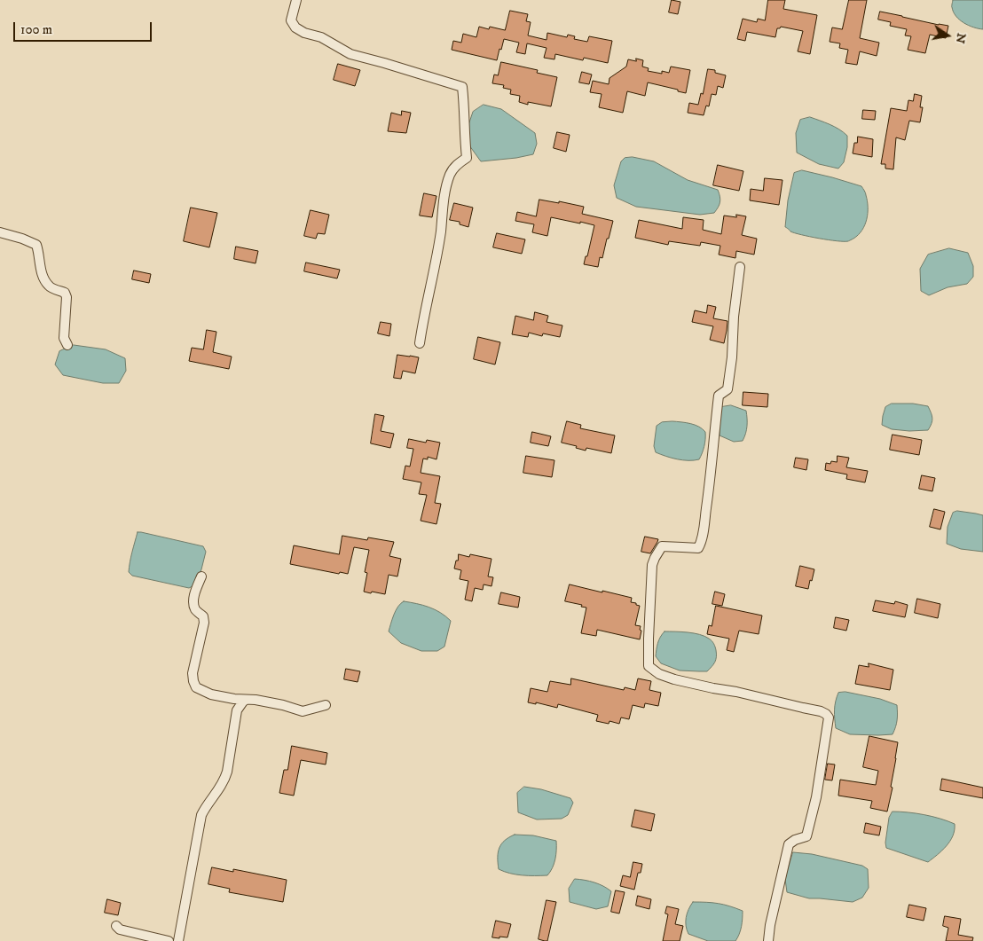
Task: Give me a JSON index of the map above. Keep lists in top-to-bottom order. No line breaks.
{"scale_bar":"100 m","north":"right"}
